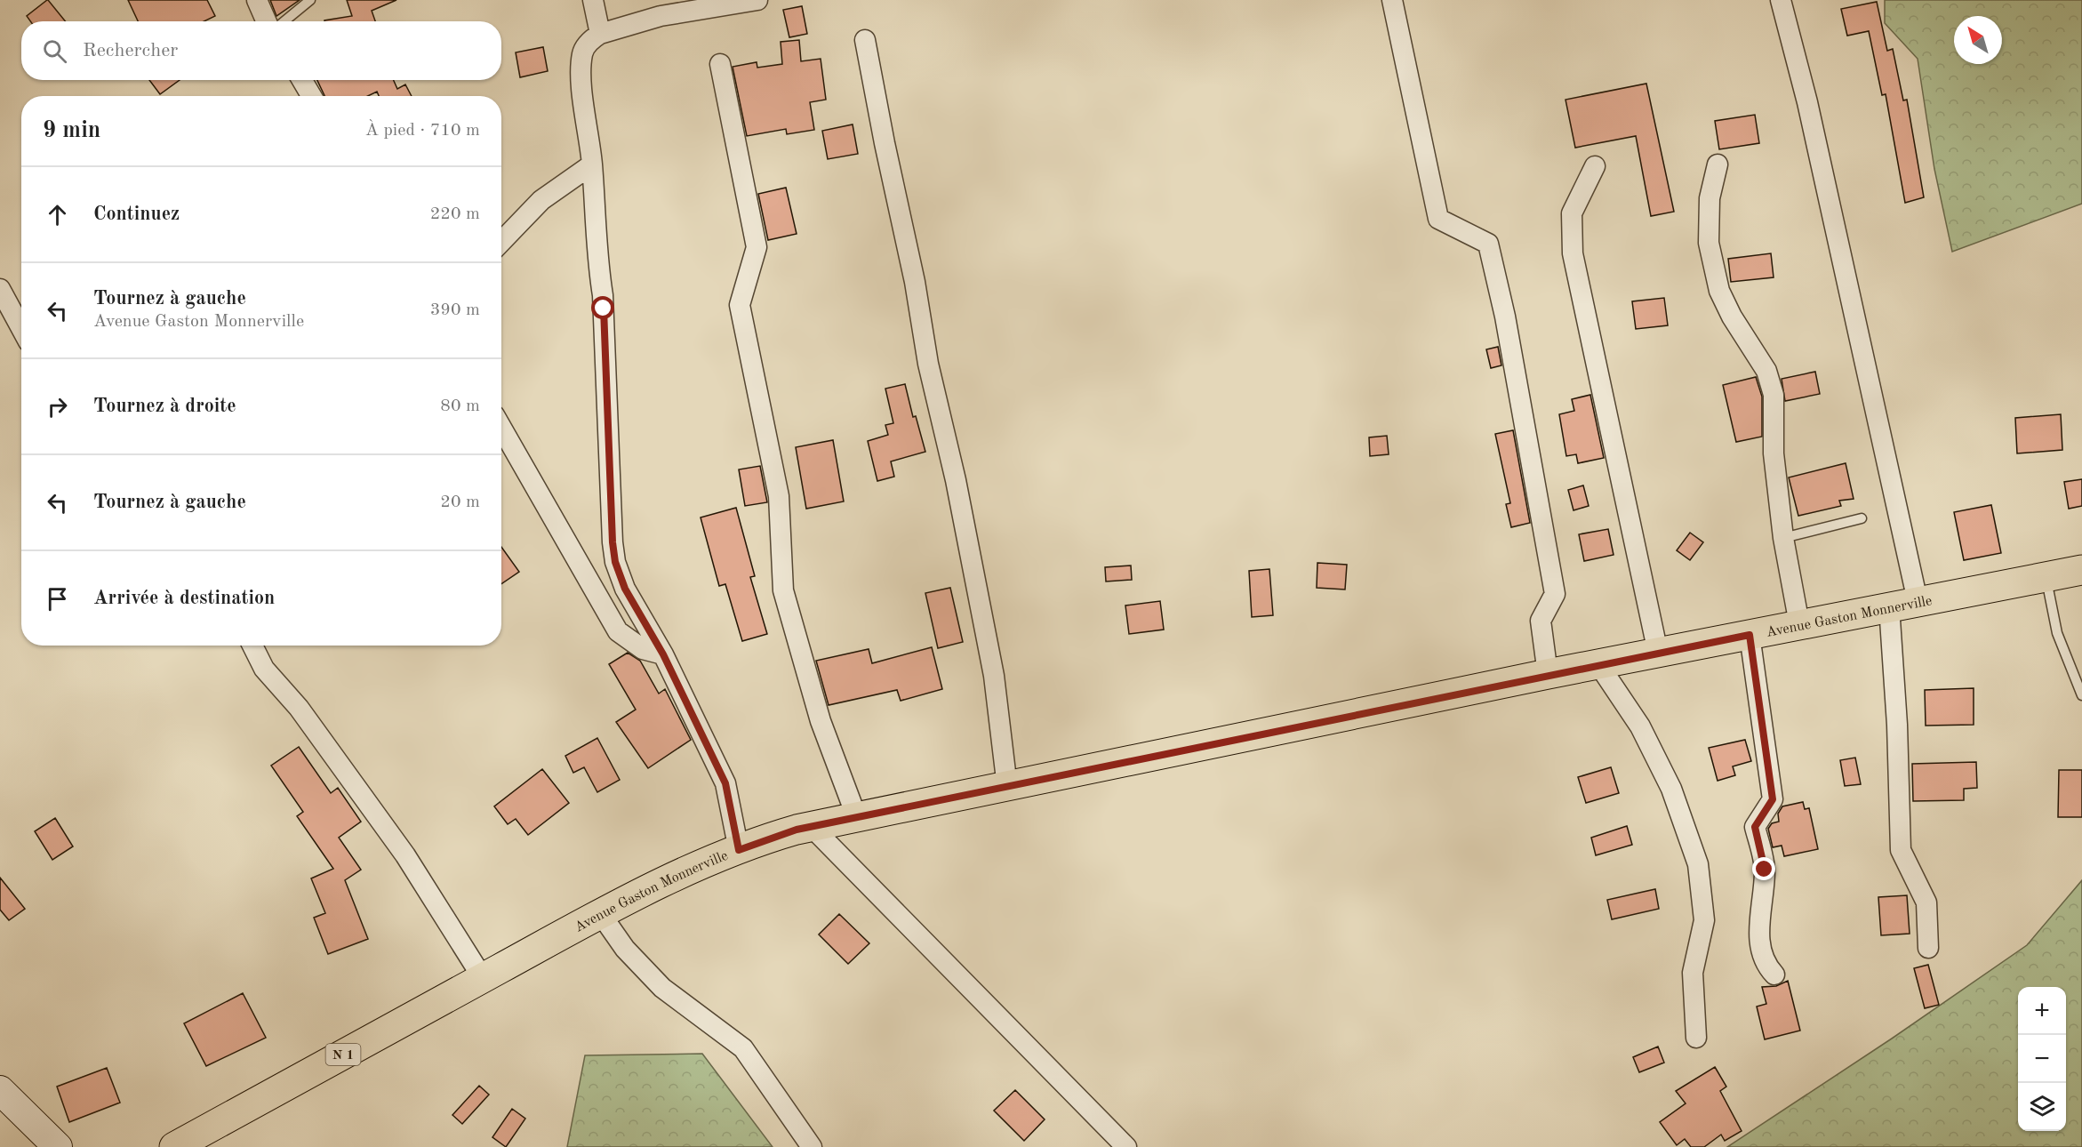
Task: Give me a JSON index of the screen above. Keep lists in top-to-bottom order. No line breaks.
{"streets":{"main road":["Avenue Gaston Monnerville","N 1"]},"north":"top left","page":{"search":"Rechercher","heading":["9 min","À pied · 710 m"],"list":[["Continuez","220 m"],["Tournez à gauche","Avenue Gaston Monnerville","390 m"],["Tournez à droite","80 m"],["Tournez à gauche","20 m"],"Arrivée à destination"],"map_buttons":["+","−"]}}
